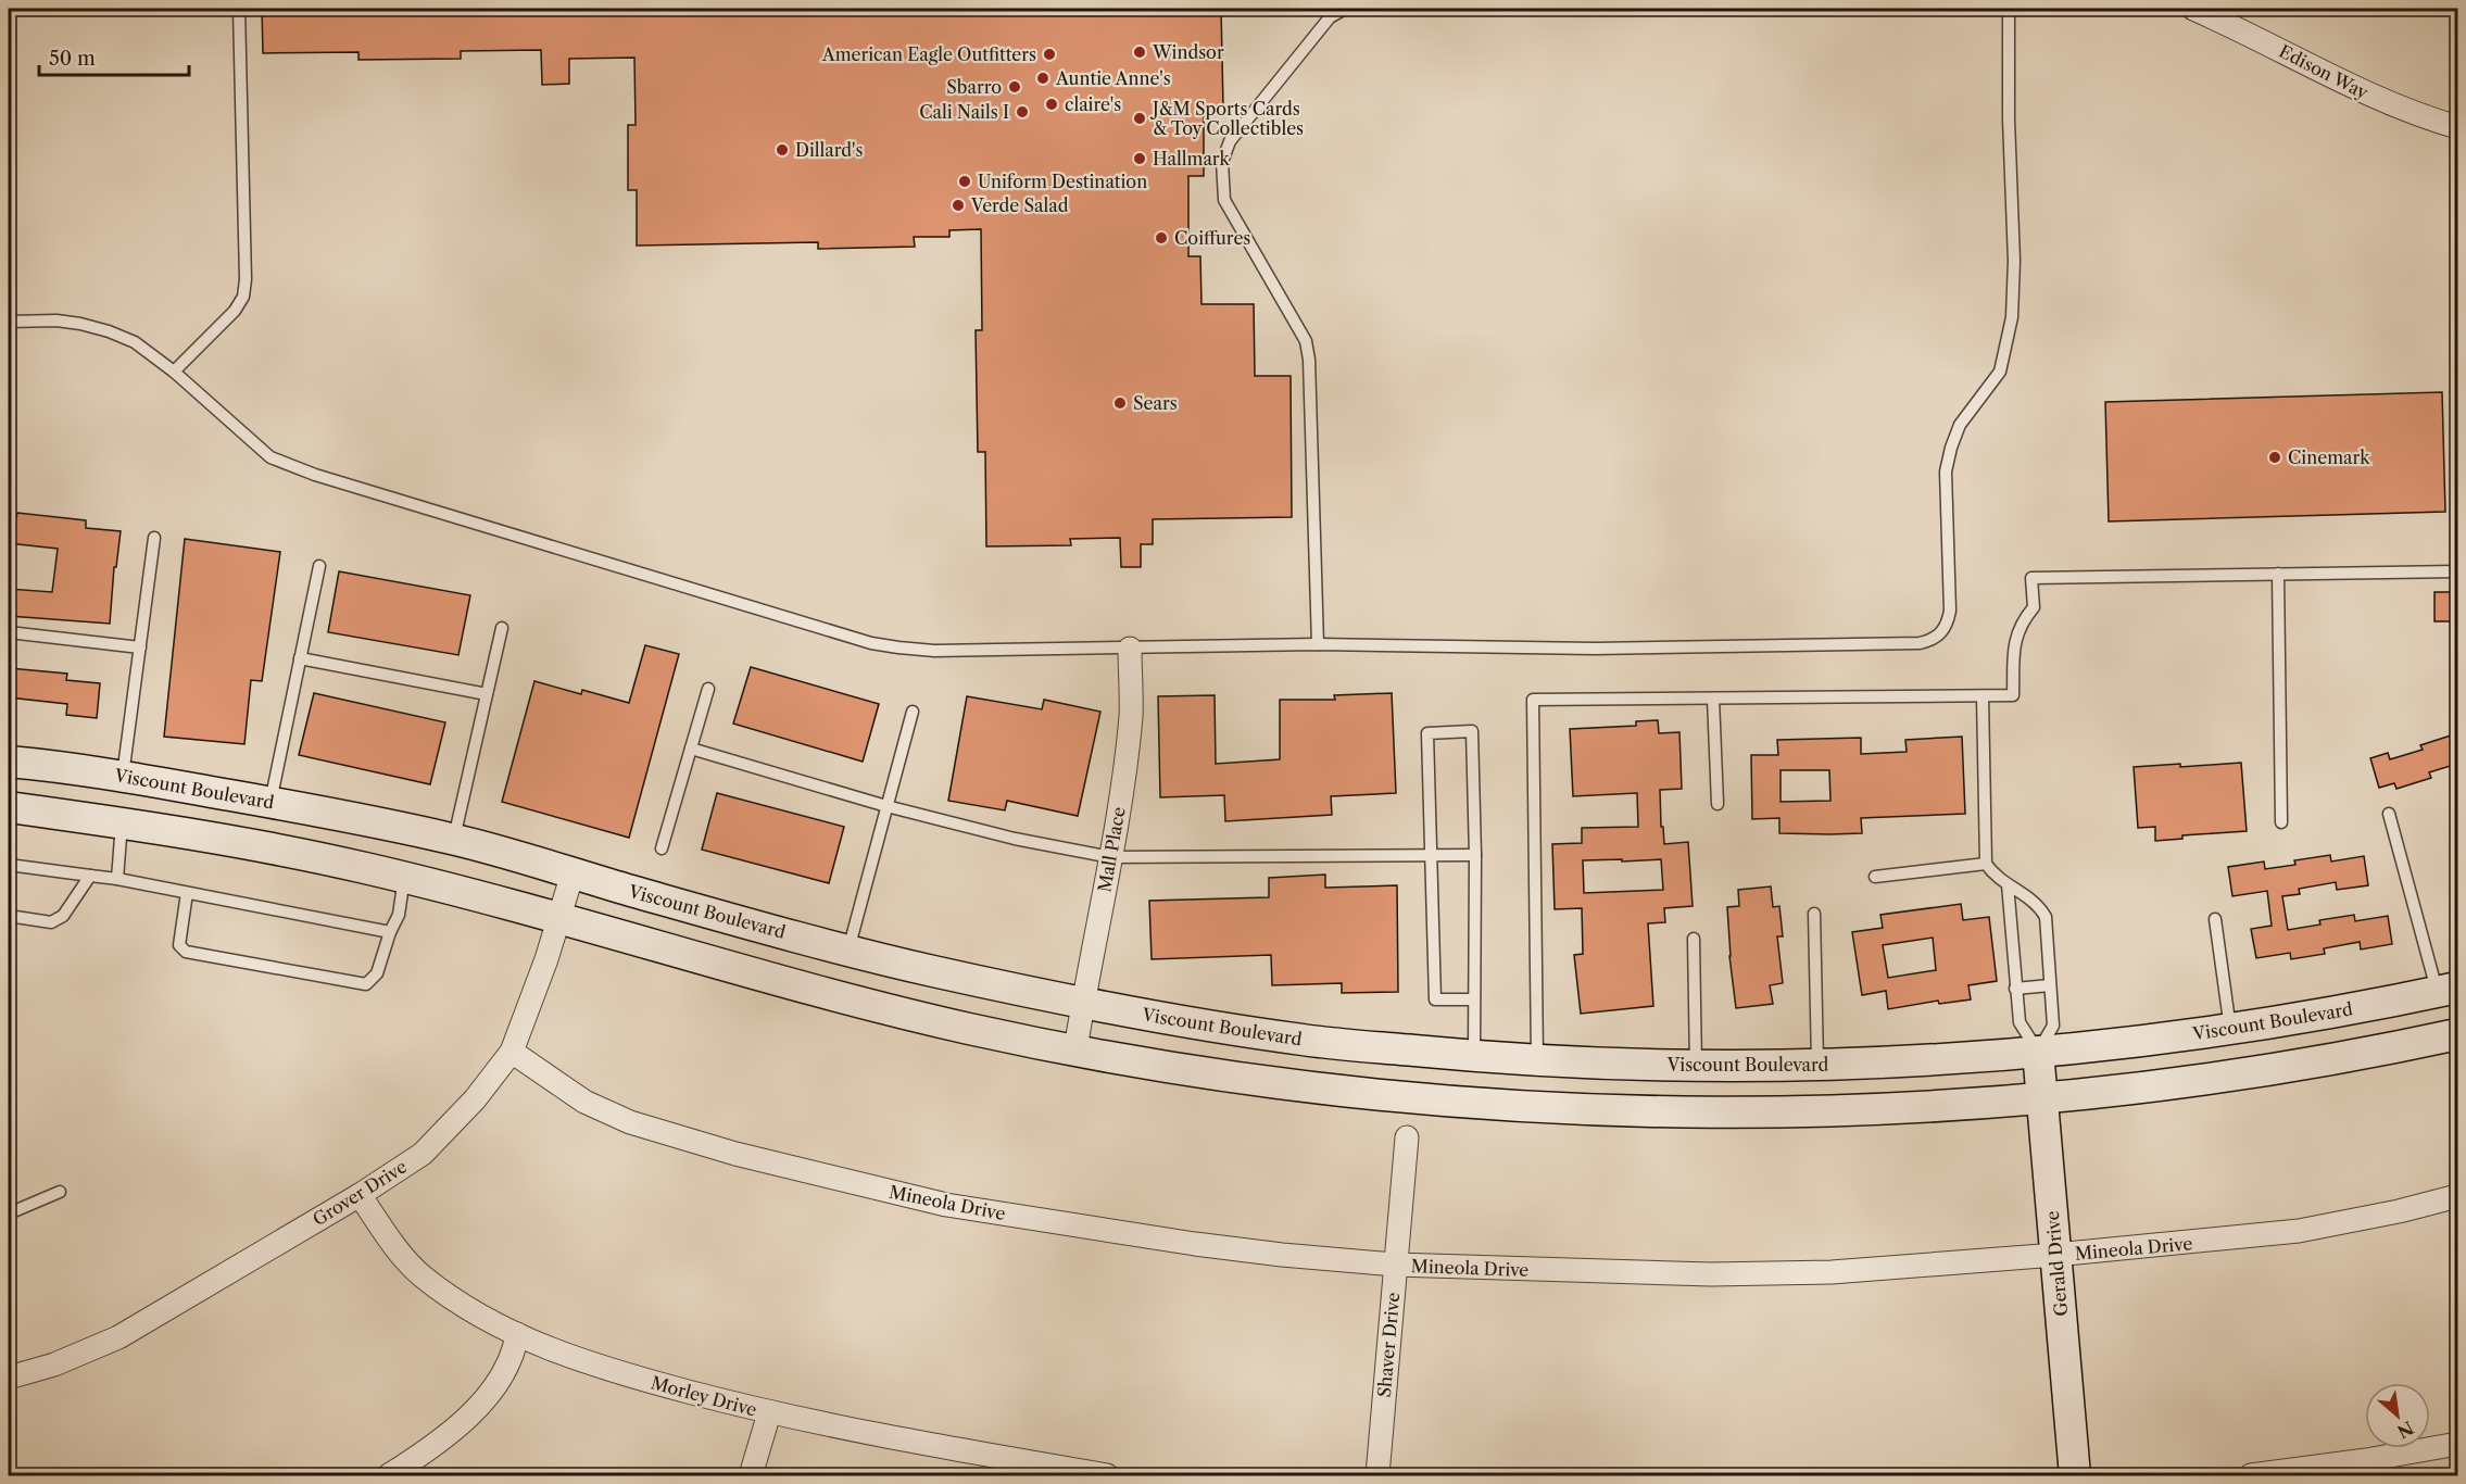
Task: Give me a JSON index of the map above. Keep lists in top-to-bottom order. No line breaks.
{"streets":{"main road":["Viscount Boulevard","Gerald Drive"],"street":["Edison Way","Mall Place","Grover Drive","Mineola Drive","Shaver Drive","Morley Drive"]},"crossings":[["Viscount Boulevard","Mall Place"],["Viscount Boulevard","Grover Drive"],["Viscount Boulevard","Gerald Drive"],["Grover Drive","Mineola Drive"],["Grover Drive","Morley Drive"],["Mineola Drive","Gerald Drive"],["Mineola Drive","Shaver Drive"]],"places":["Windsor","American Eagle Outfitters","Auntie Anne's","Sbarro","claire's","Cali Nails I","J&M Sports Cards & Toy Collectibles","Dillard's","Hallmark","Uniform Destination","Verde Salad","Coiffures","Sears","Cinemark"],"scale_bar":"50 m","north":"bottom right"}
